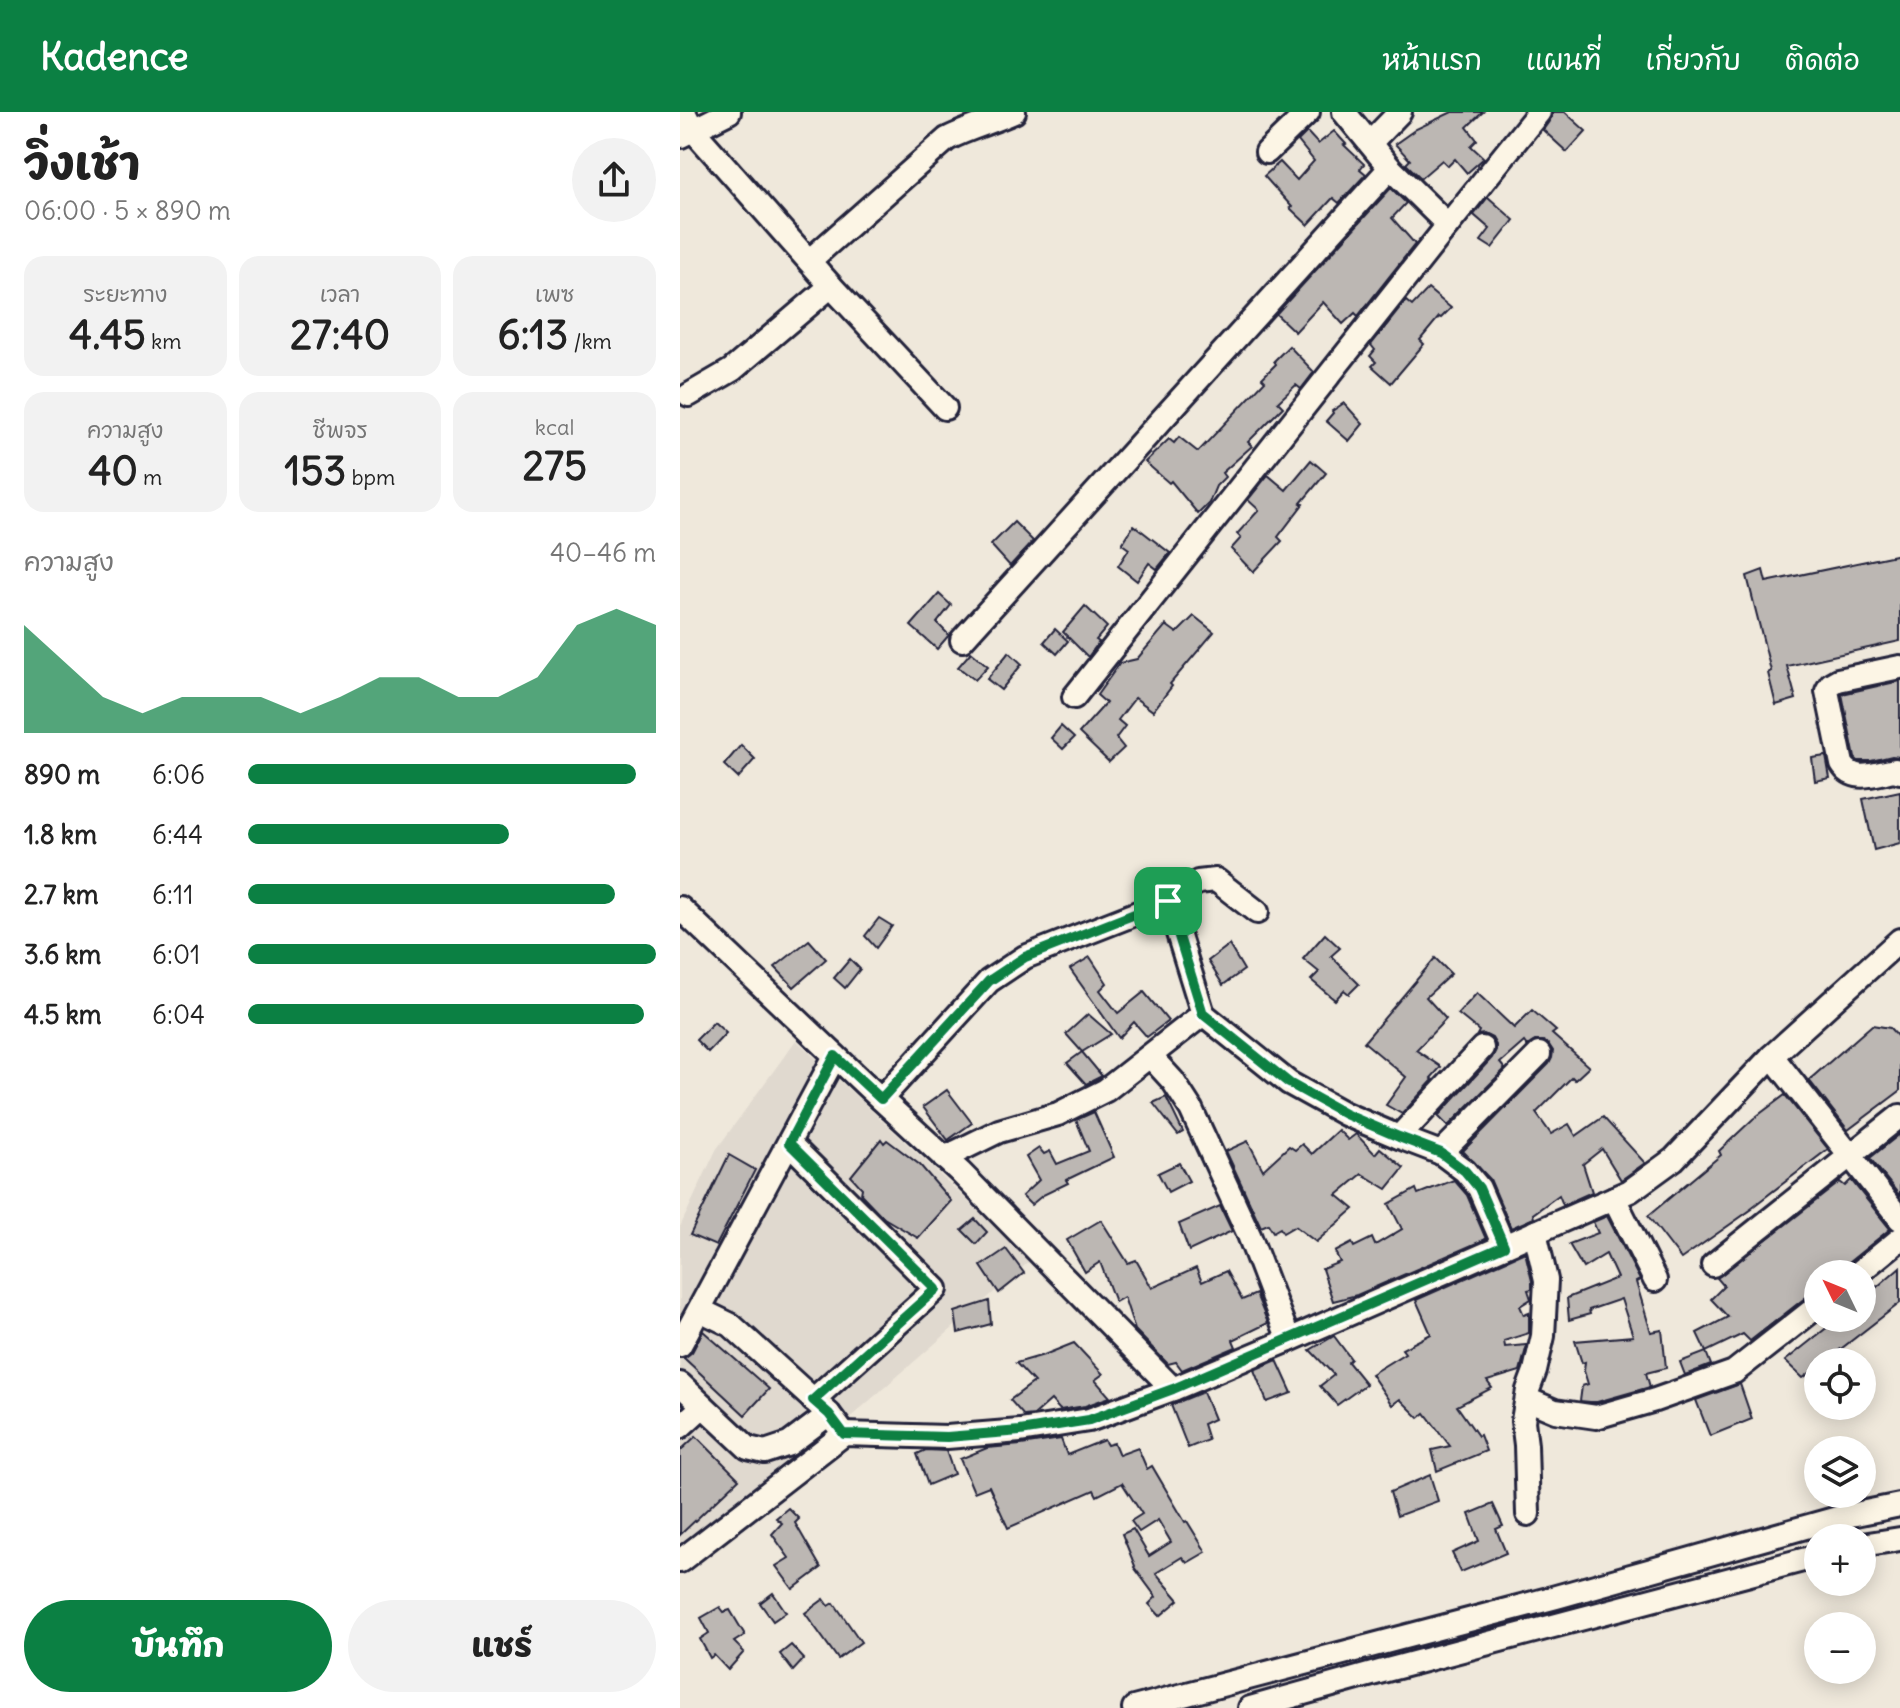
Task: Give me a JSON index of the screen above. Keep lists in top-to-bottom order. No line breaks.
{"north":"top left","page":{"header":"Kadence","nav":["หน้าแรก","แผนที่","เกี่ยวกับ","ติดต่อ"],"heading":["วิ่งเช้า","06:00 · 5 × 890 m"],"stats":[["ระยะทาง","4.45 km"],["เวลา","27:40"],["เพซ","6:13 /km"],["ความสูง","40 m"],["ชีพจร","153 bpm"],["kcal","275"]],"chart":["ความสูง","40–46 m"],"list":[{"name":"890 m","note":"6:06"},{"name":"1.8 km","note":"6:44"},{"name":"2.7 km","note":"6:11"},{"name":"3.6 km","note":"6:01"},{"name":"4.5 km","note":"6:04"}],"map_buttons":["+","−"],"buttons":["บันทึก","แชร์"]}}
